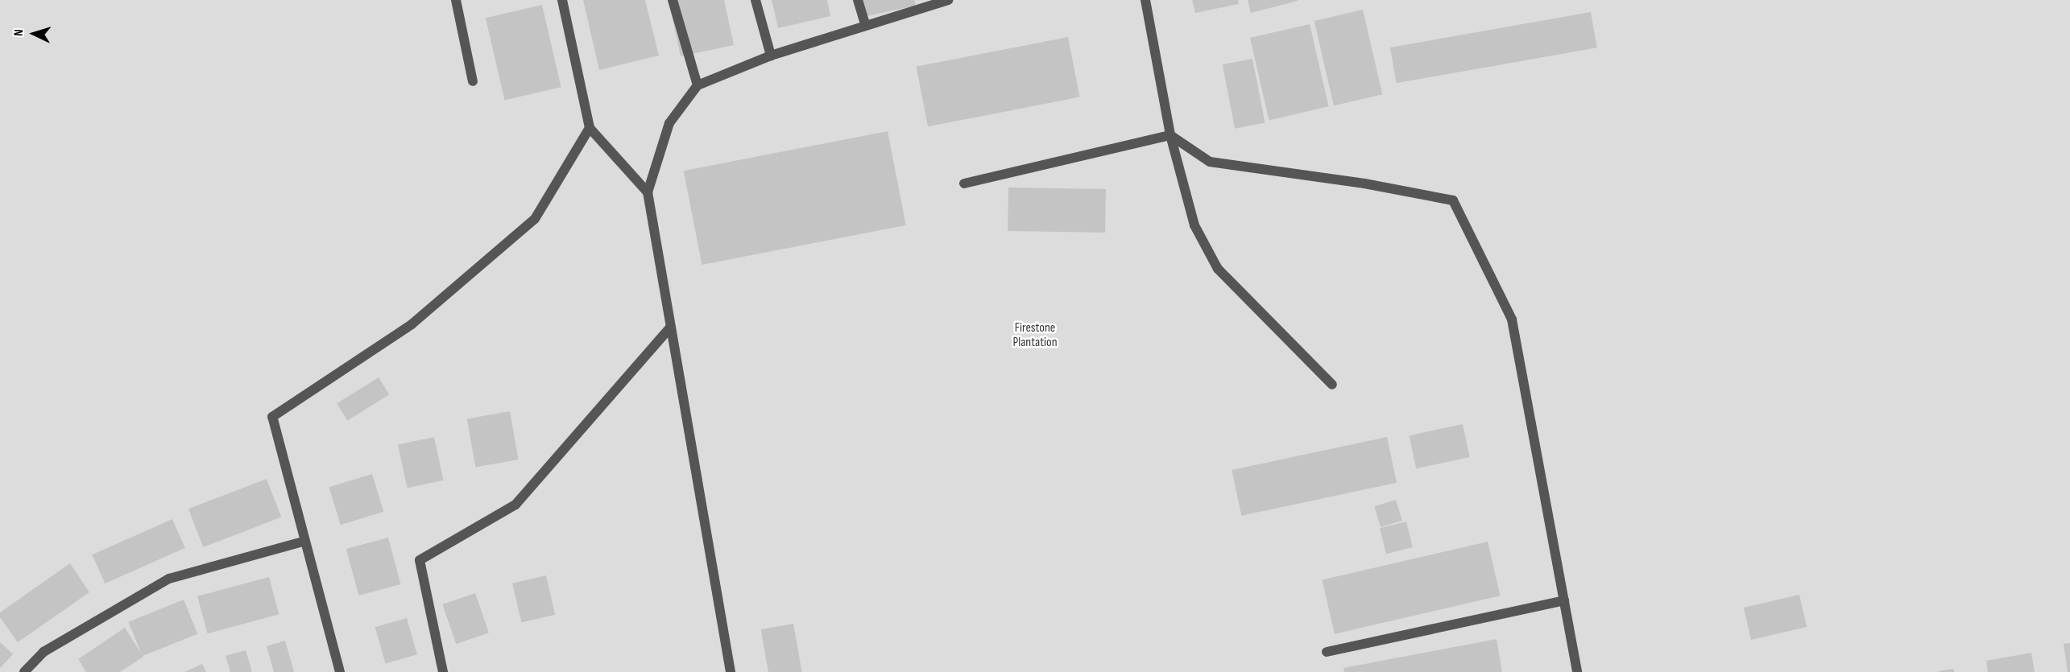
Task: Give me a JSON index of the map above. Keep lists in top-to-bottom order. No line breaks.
{"parks":["Firestone Plantation"],"north":"left"}
